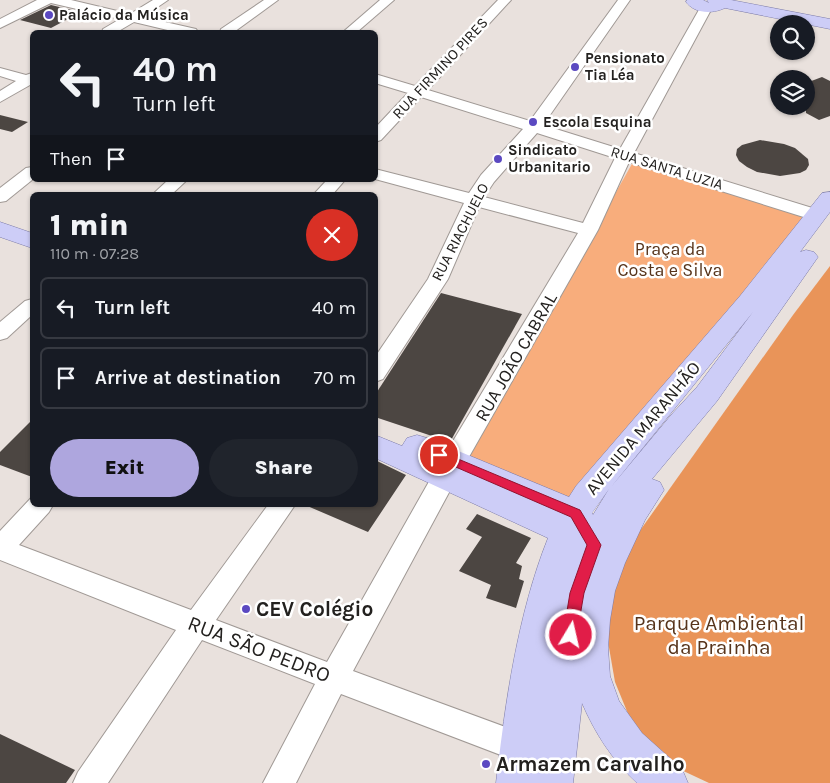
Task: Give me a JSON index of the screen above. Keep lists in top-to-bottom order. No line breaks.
{"streets":{"main road":["AVENIDA MARANHÃO"],"street":["RUA FIRMINO PIRES","RUA SANTA LUZIA","RUA RIACHUELO","RUA JOÃO CABRAL","RUA SÃO PEDRO"]},"crossings":[["RUA FIRMINO PIRES","RUA SANTA LUZIA"],["RUA SANTA LUZIA","RUA RIACHUELO"],["RUA SANTA LUZIA","RUA JOÃO CABRAL"],["RUA SANTA LUZIA","AVENIDA MARANHÃO"],["RUA JOÃO CABRAL","RUA SÃO PEDRO"],["AVENIDA MARANHÃO","RUA SÃO PEDRO"]],"parks":["Praça da Costa e Silva","Parque Ambiental da Prainha"],"places":["Palácio da Música","Pensionato Tia Léa","Escola Esquina","Sindicato Urbanitario","CEV Colégio","Armazem Carvalho"],"page":{"turn":["40 m","Turn left"],"then":"Then","heading":["1 min","110 m · 07:28"],"list":[{"name":"Turn left","value":"40 m"},{"name":"Arrive at destination","value":"70 m"}],"buttons":["Exit","Share"]}}
